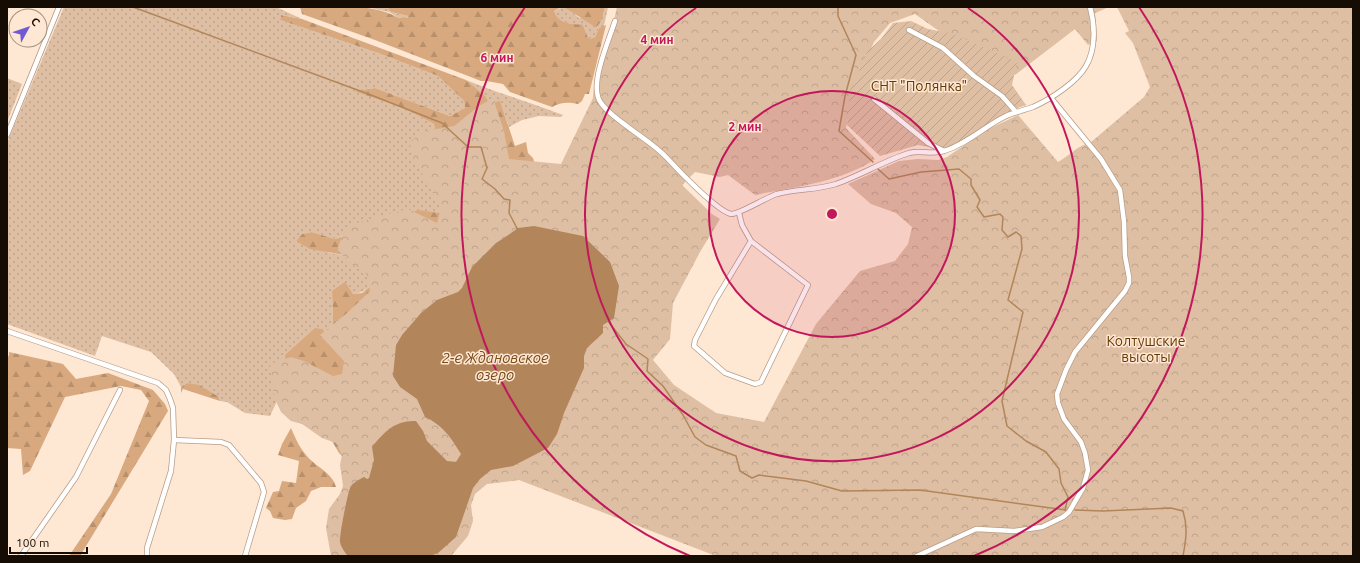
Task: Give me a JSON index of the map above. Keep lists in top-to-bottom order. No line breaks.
{"water":["2-е Ждановское озеро"],"parks":["СНТ \"Полянка\"","Колтушские высоты"],"scale_bar":"100 m","north":"top right","rings":["4 мин","6 мин","2 мин"]}
